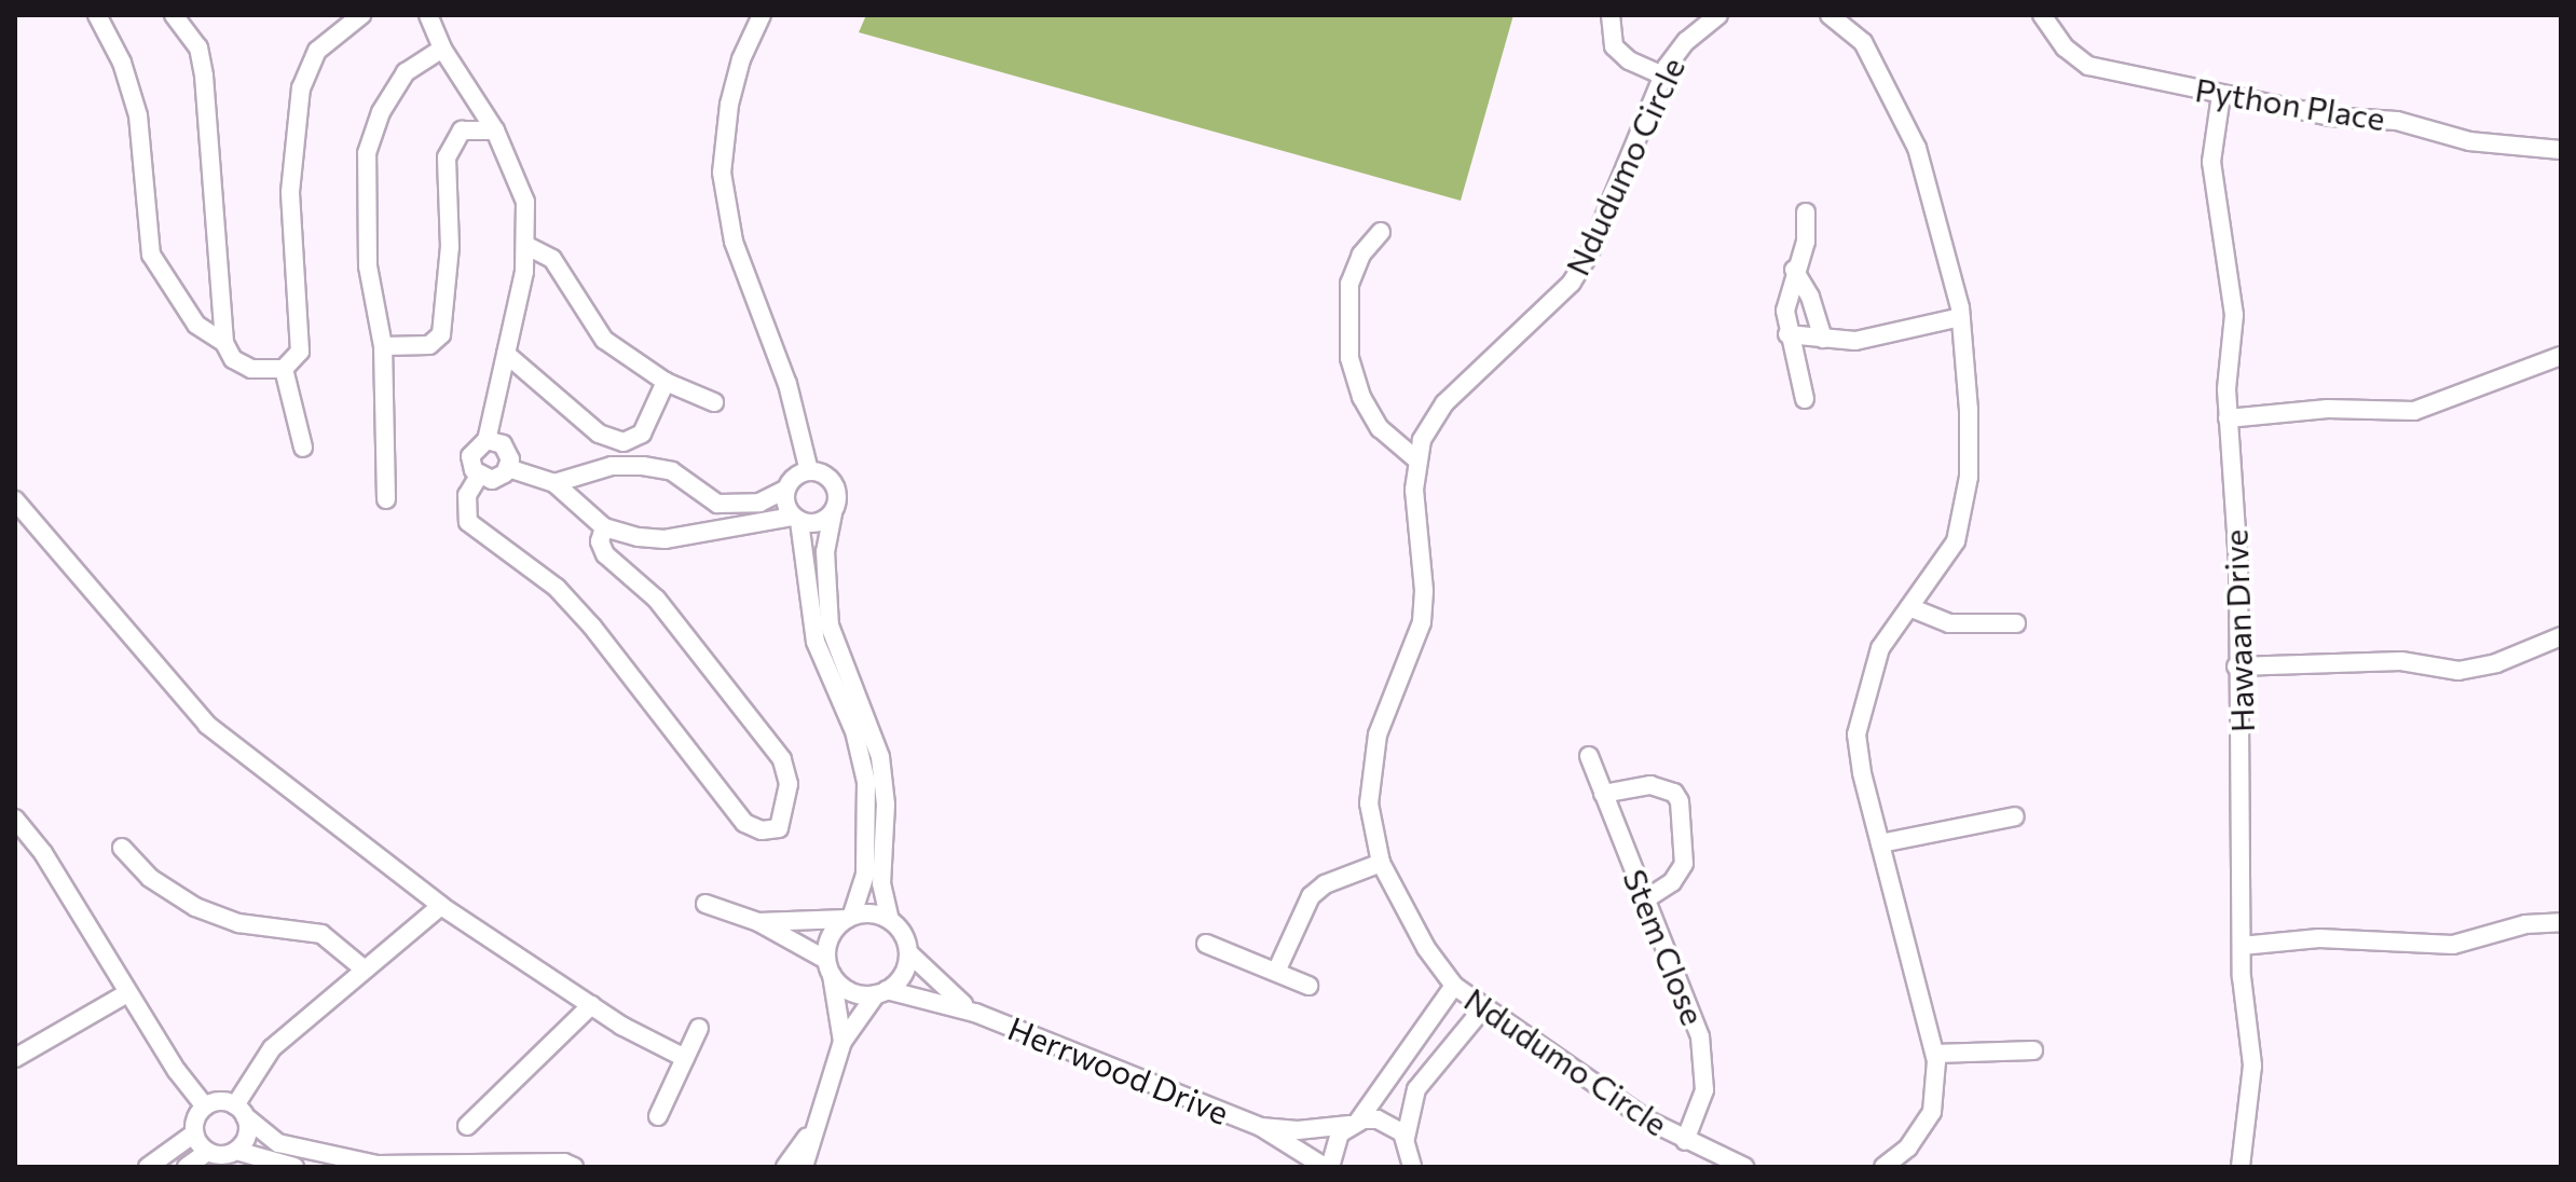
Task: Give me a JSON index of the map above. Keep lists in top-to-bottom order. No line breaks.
{"streets":{"street":["Python Place","Ndudumo Circle","Hawaan Drive","Stem Close","Herrwood Drive"]},"crossings":[["Python Place","Hawaan Drive"],["Ndudumo Circle","Stem Close"]]}
